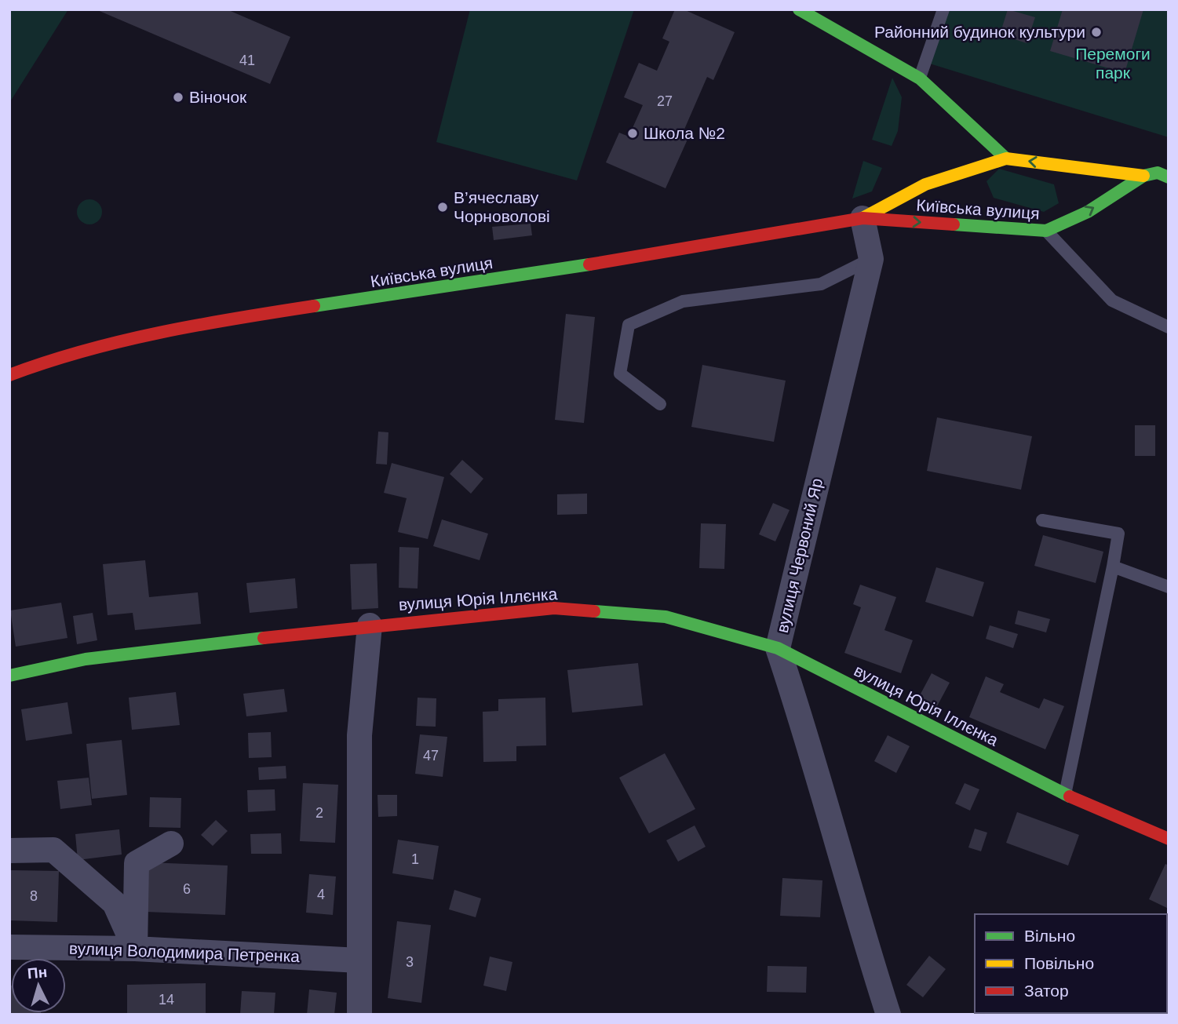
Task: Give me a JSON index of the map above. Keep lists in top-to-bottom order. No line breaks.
{"streets":{"main road":["Київська вулиця","вулиця Юрія Іллєнка"],"street":["вулиця Червоний Яр","вулиця Володимира Петренка"]},"crossings":[["Київська вулиця","вулиця Червоний Яр"],["вулиця Червоний Яр","вулиця Юрія Іллєнка"]],"parks":["Перемоги парк"],"places":["Районний будинок культури","Віночок","Школа №2","В’ячеславу Чорноволові"],"house_numbers":["41","27","47","2","1","6","4","8","3","14"],"legend":["Вільно","Повільно","Затор"],"north":"top"}
